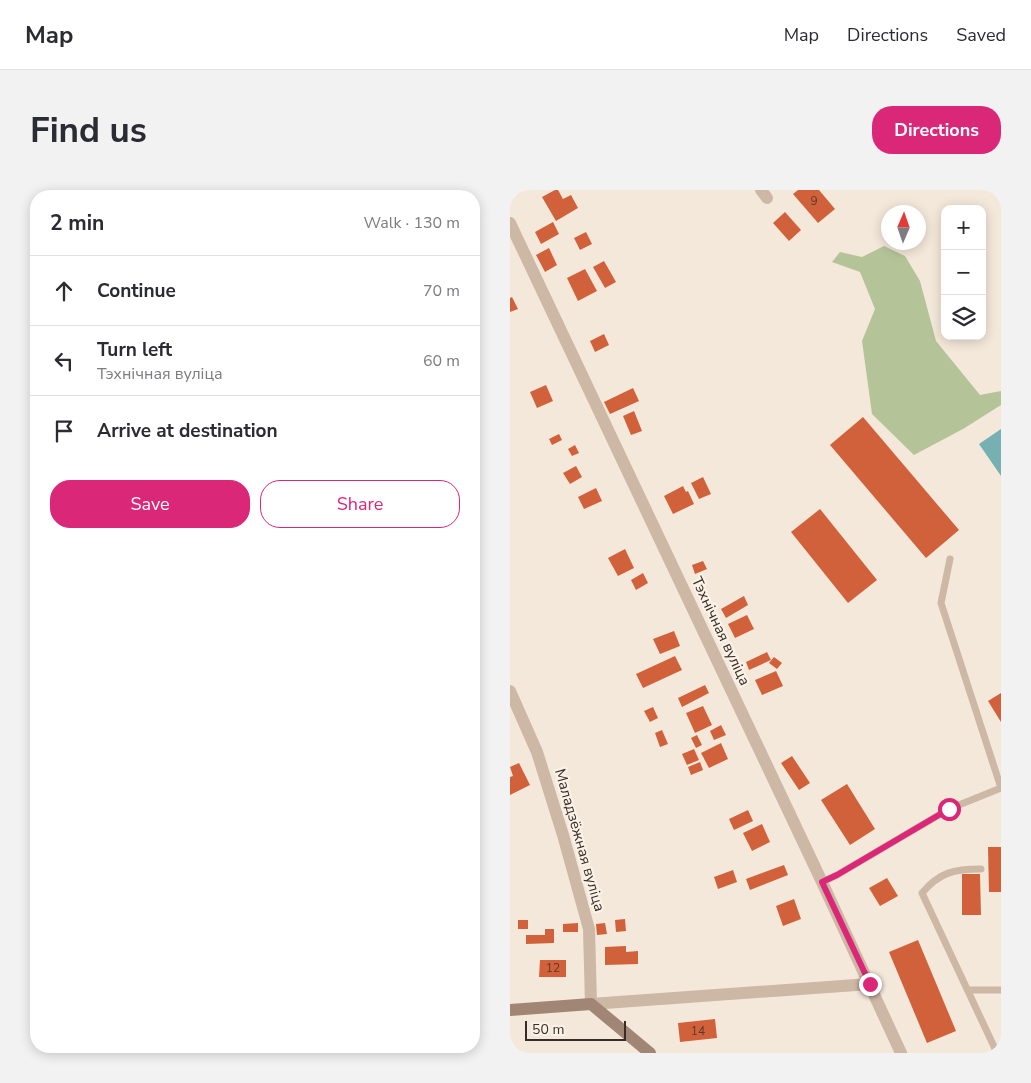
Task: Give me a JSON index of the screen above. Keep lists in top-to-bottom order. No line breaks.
{"streets":{"street":["Тэхнічная вуліца","Маладзёжная вуліца"]},"house_numbers":["9","12","14"],"scale_bar":"50 m","north":"top","page":{"header":"Map","nav":["Map","Directions","Saved"],"buttons":["Directions",["Save","Share"]],"title":"Find us","heading":["2 min","Walk · 130 m"],"map_buttons":["+","−"],"list":[["Continue","70 m"],["Turn left","Тэхнічная вуліца","60 m"],"Arrive at destination"],"scale":"50 m"}}
